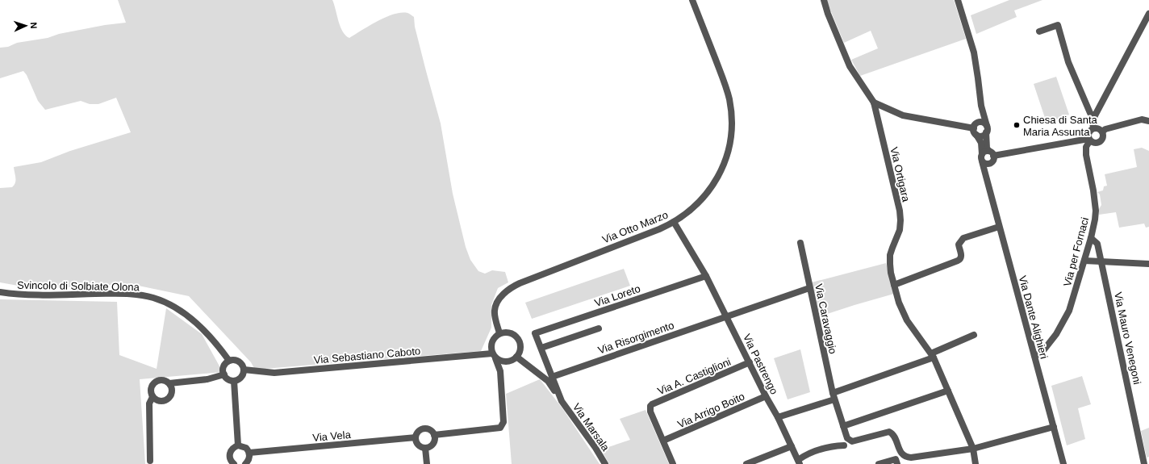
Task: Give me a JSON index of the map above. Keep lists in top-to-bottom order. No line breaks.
{"streets":{"street":["Via Ortigara","Via Otto Marzo","Via per Fornaci","Svincolo di Solbiate Olona","Via Loreto","Via Dante Alighieri","Via Caravaggio","Via Risorgimento","Via Mauro Venegoni","Via Sebastiano Caboto","Via Pastrengo","Via A. Castiglioni","Via Arrigo Boito","Via Marsala","Via Vela"]},"crossings":[["Via Ortigara","Via Caravaggio"],["Via Otto Marzo","Via Sebastiano Caboto"],["Via Otto Marzo","Via Pastrengo"],["Via Otto Marzo","Via Marsala"],["Via Otto Marzo","Via Vela"],["Via per Fornaci","Via Dante Alighieri"],["Via per Fornaci","Via Mauro Venegoni"],["Svincolo di Solbiate Olona","Via Sebastiano Caboto"],["Via Loreto","Via Pastrengo"],["Via Loreto","Via Marsala"],["Via Caravaggio","Via Risorgimento"],["Via Risorgimento","Via Pastrengo"],["Via Risorgimento","Via Marsala"],["Via Sebastiano Caboto","Via Marsala"],["Via Sebastiano Caboto","Via Vela"],["Via Pastrengo","Via A. Castiglioni"],["Via Pastrengo","Via Arrigo Boito"],["Via A. Castiglioni","Via Arrigo Boito"],["Via Marsala","Via Vela"]],"places":["Chiesa di Santa Maria Assunta"],"north":"right"}
